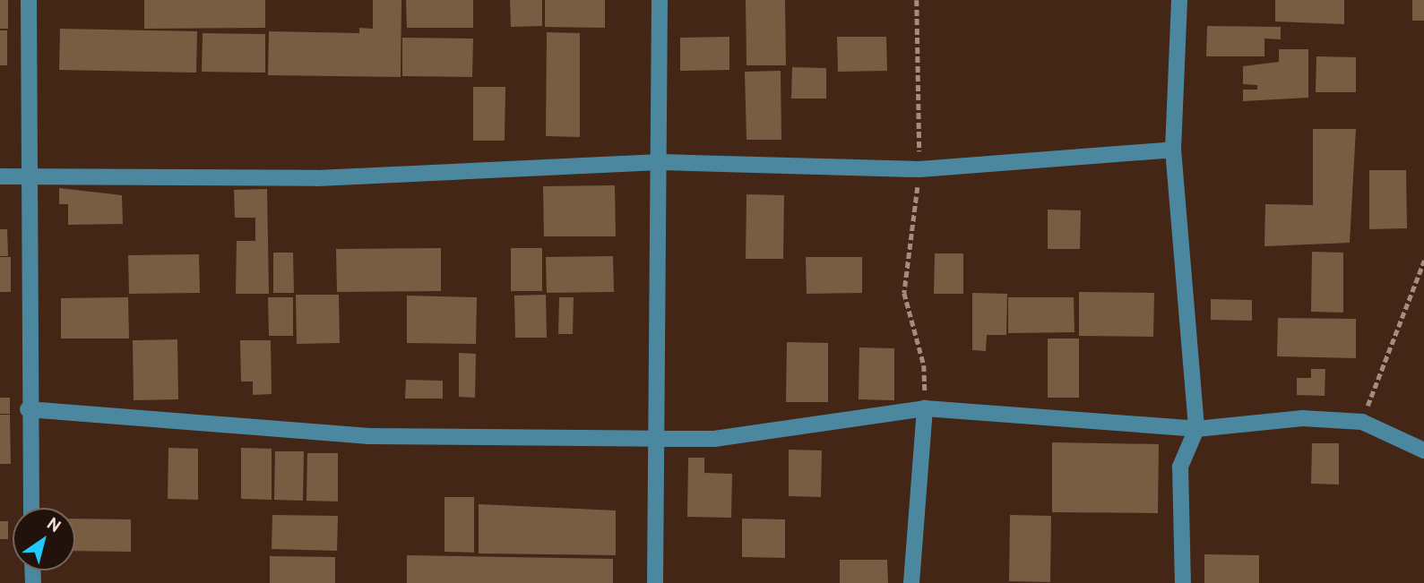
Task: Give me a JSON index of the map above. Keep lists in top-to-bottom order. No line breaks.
{"north":"top right"}
